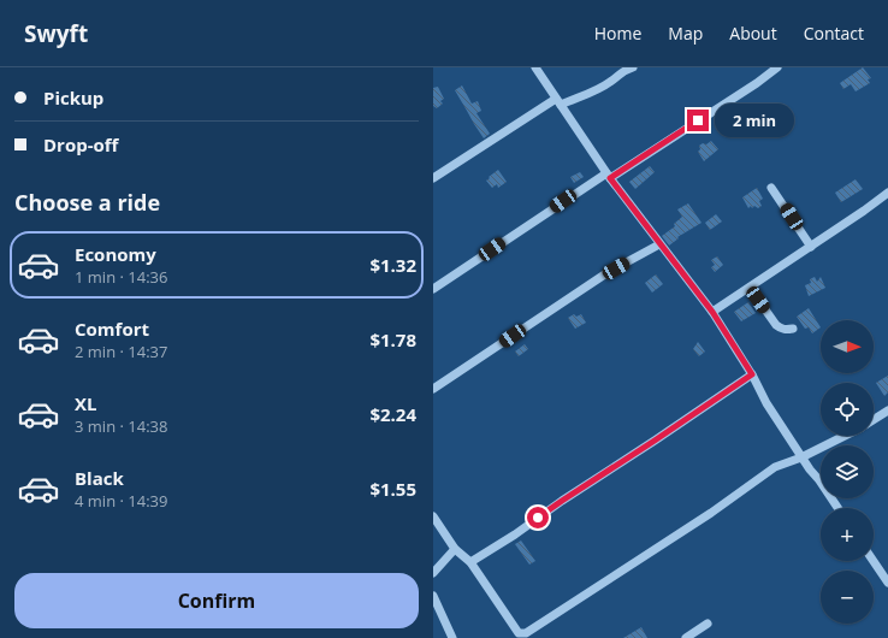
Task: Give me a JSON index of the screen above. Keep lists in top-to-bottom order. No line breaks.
{"north":"right","page":{"header":"Swyft","nav":["Home","Map","About","Contact"],"banner":["Pickup","Drop-off"],"bubble":"2 min","heading":"Choose a ride","list":[{"name":"Economy","note":"1 min · 14:36","value":"$1.32"},{"name":"Comfort","note":"2 min · 14:37","value":"$1.78"},{"name":"XL","note":"3 min · 14:38","value":"$2.24"},{"name":"Black","note":"4 min · 14:39","value":"$1.55"}],"map_buttons":["+","−"],"buttons":"Confirm"}}
